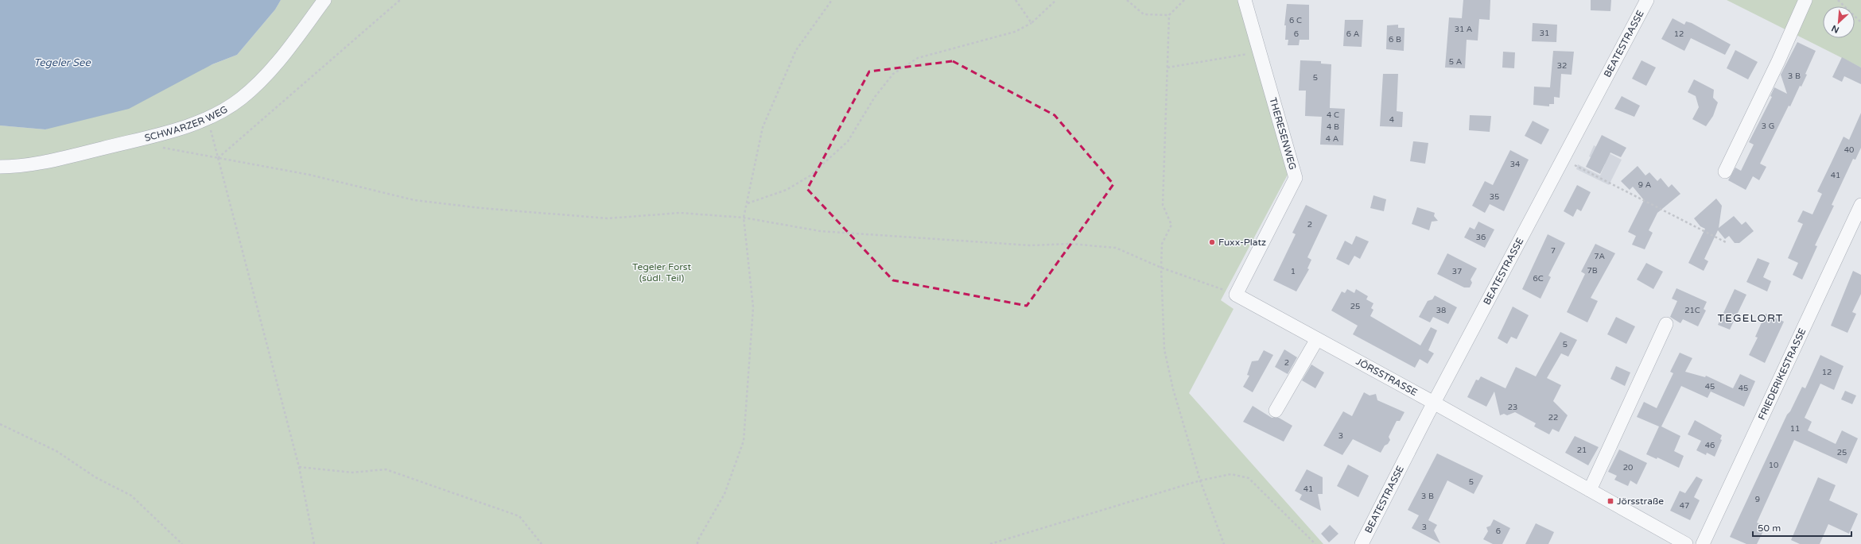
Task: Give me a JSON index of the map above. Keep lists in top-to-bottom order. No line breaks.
{"streets":{"street":["BEATESTRASSE","SCHWARZER WEG","THERESENWEG","FRIEDERIKESTRASSE","JÖRSSTRASSE"]},"crossings":[["BEATESTRASSE","JÖRSSTRASSE"],["THERESENWEG","JÖRSSTRASSE"]],"districts":["TEGELORT"],"water":["Tegeler See"],"parks":["Tegeler Forst (südl. Teil)"],"places":{"other":["Fuxx-Platz"],"transit":["Jörsstraße"]},"house_numbers":["6 C","31 A","31","6","6 A","12","6 B","5 A","32","3 B","5","4 C","4","3 G","4 B","4 A","40","34","41","9 A","35","2","36","7","7A","7B","1","37","6C","25","38","21C","5","2","12","45","45","23","22","11","3","46","21","25","10","20","5","41","3 B","9","47","3","6"],"scale_bar":"50 m","north":"bottom left"}
